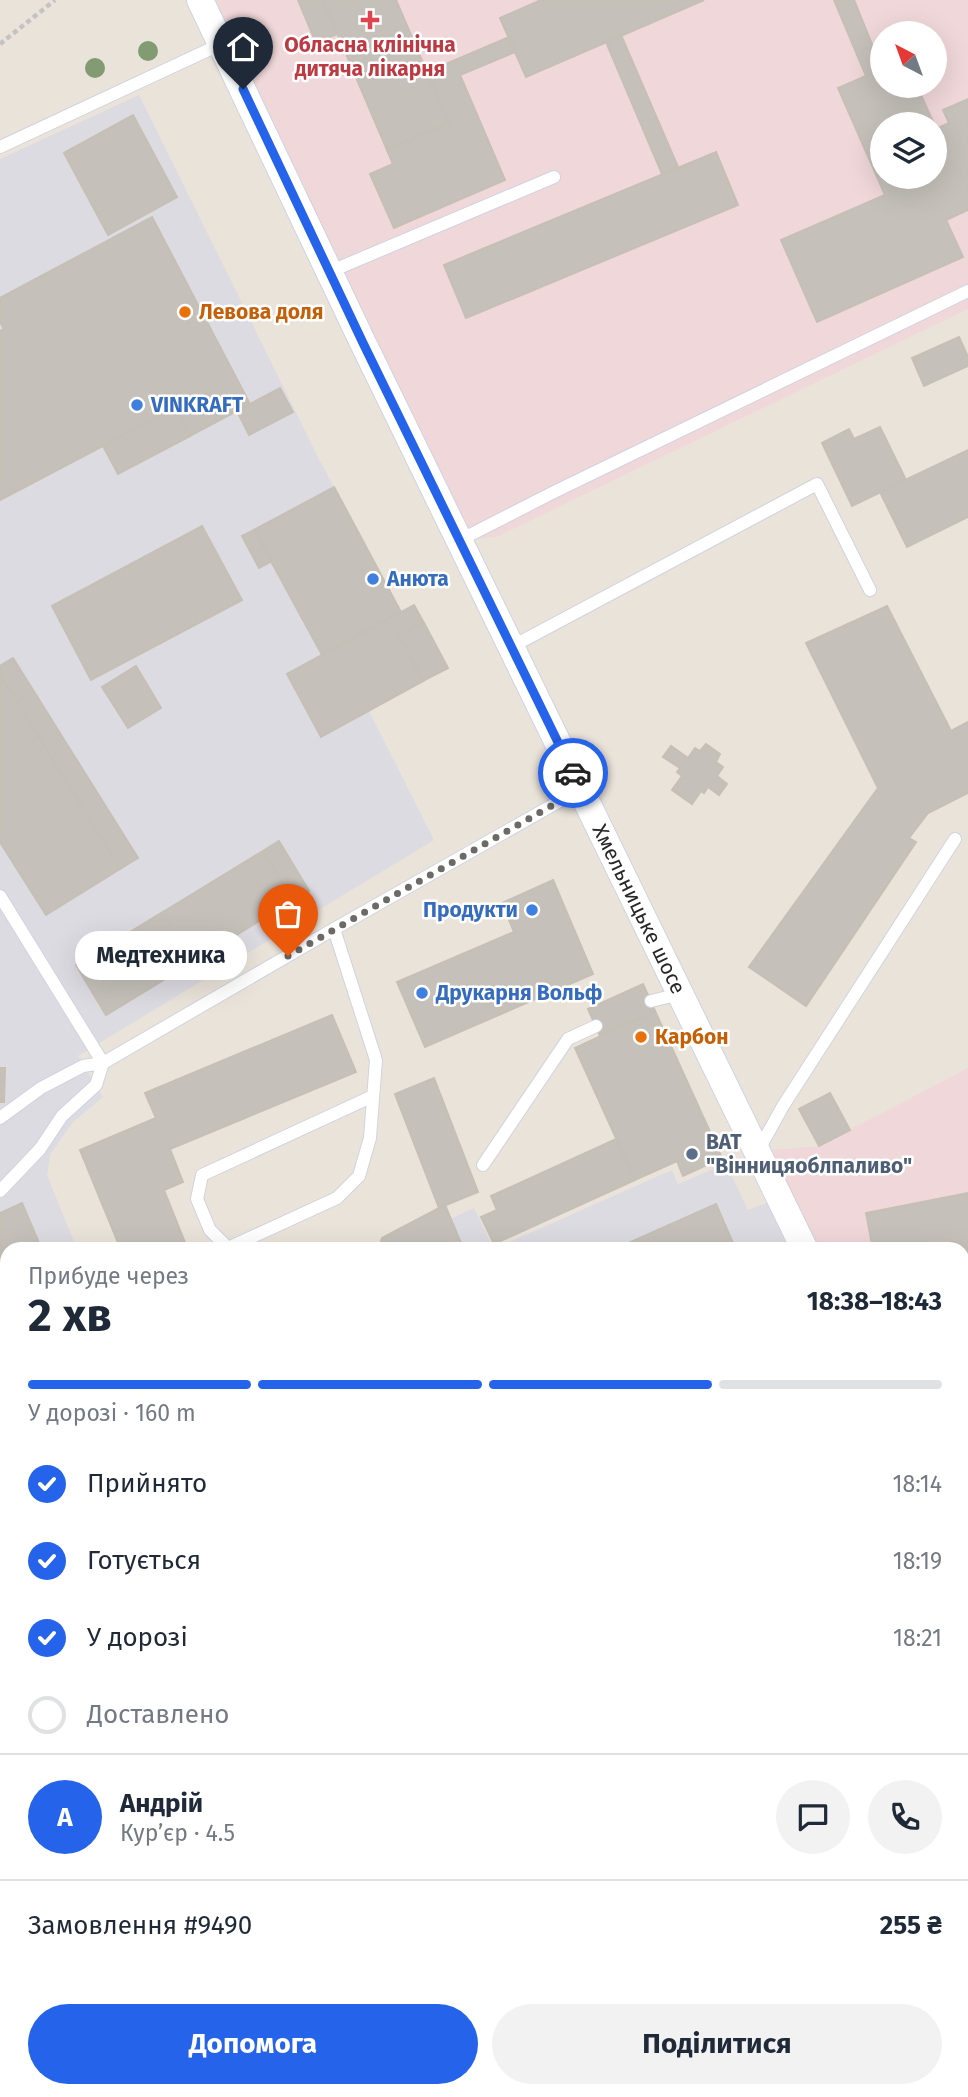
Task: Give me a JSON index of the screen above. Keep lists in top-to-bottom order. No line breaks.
{"streets":{"street":["Хмельницьке шосе"]},"places":{"health":["Обласна клінічна дитяча лікарня"],"other":["Левова доля","VINKRAFT","Анюта","Продукти","Медтехника","Друкарня Вольф","Карбон","ВАТ \"Вінницяоблпаливо\""]},"north":"top left","page":{"bubble":"Медтехника","heading":["2 хв","Прибуде через","18:38–18:43"],"panel":["Андрій","Кур’єр · 4.5","Замовлення #9490","255 ₴"],"bar":"У дорозі · 160 m","list":[["Прийнято","18:14"],["Готується","18:19"],["У дорозі","18:21"],"Доставлено"],"round":"А","buttons":["Допомога","Поділитися"]}}
